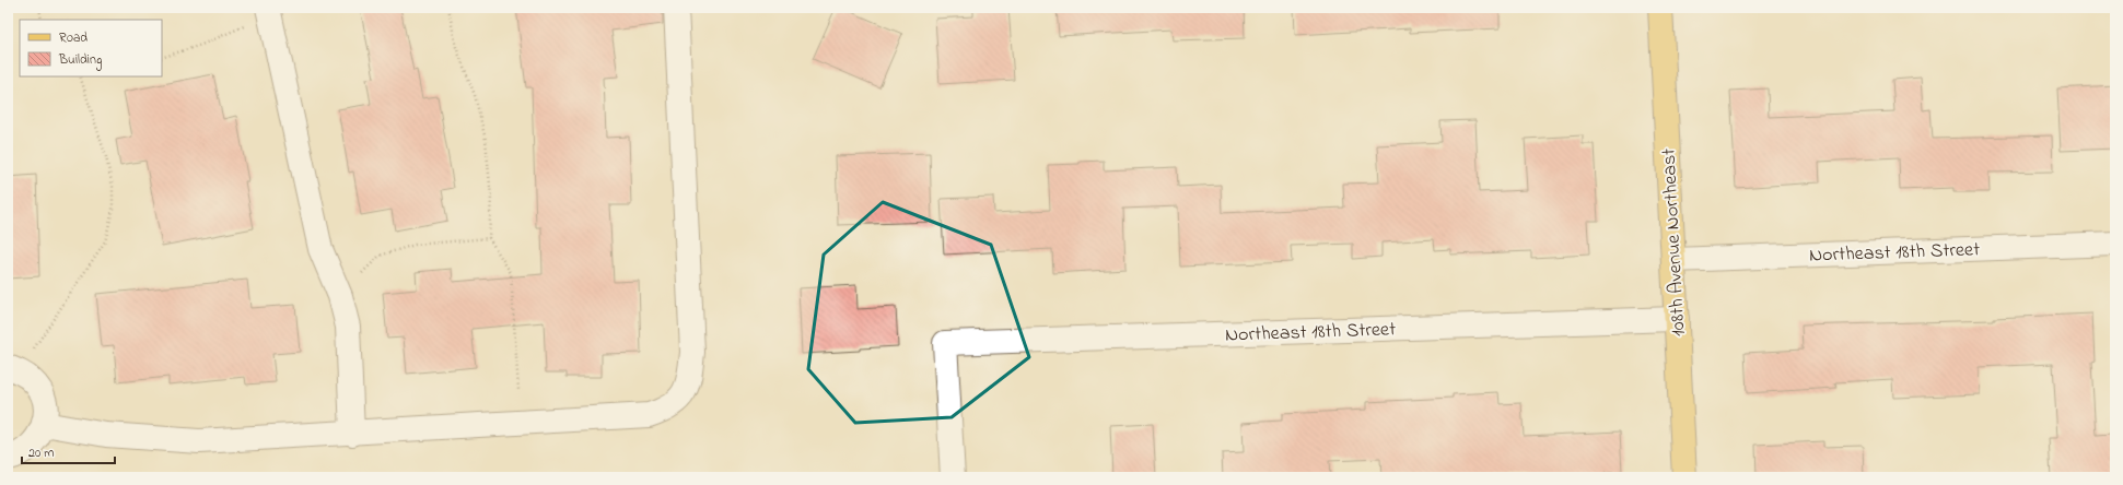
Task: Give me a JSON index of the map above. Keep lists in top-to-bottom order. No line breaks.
{"streets":{"main road":["108th Avenue Northeast"],"street":["Northeast 18th Street"]},"crossings":[["108th Avenue Northeast","Northeast 18th Street"]],"legend":["Road","Building"],"scale_bar":"20 m"}
